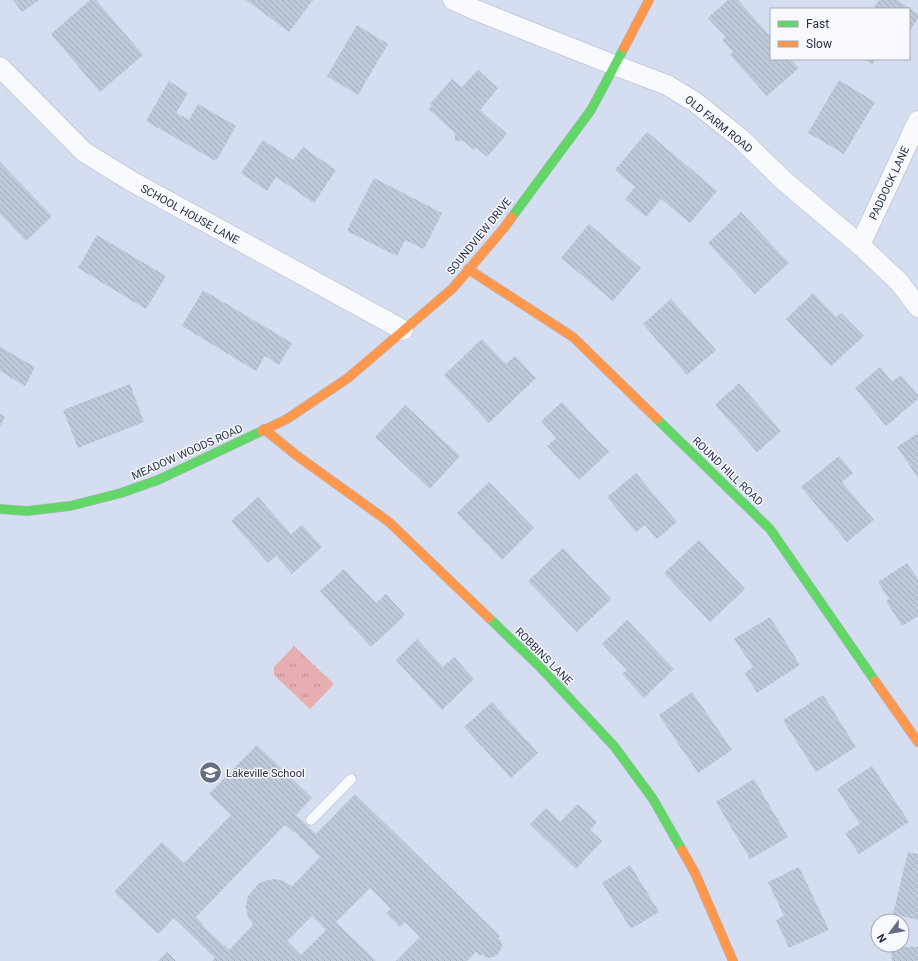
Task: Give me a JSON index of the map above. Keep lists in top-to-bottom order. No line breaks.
{"streets":{"street":["OLD FARM ROAD","PADDOCK LANE","SCHOOL HOUSE LANE","SOUNDVIEW DRIVE","MEADOW WOODS ROAD","ROUND HILL ROAD","ROBBINS LANE"]},"crossings":[["OLD FARM ROAD","PADDOCK LANE"],["OLD FARM ROAD","SOUNDVIEW DRIVE"],["SCHOOL HOUSE LANE","SOUNDVIEW DRIVE"],["SOUNDVIEW DRIVE","MEADOW WOODS ROAD"],["SOUNDVIEW DRIVE","ROUND HILL ROAD"],["SOUNDVIEW DRIVE","ROBBINS LANE"],["MEADOW WOODS ROAD","ROBBINS LANE"]],"places":{"school or university":["Lakeville School"]},"legend":["Fast","Slow"],"north":"bottom left"}
